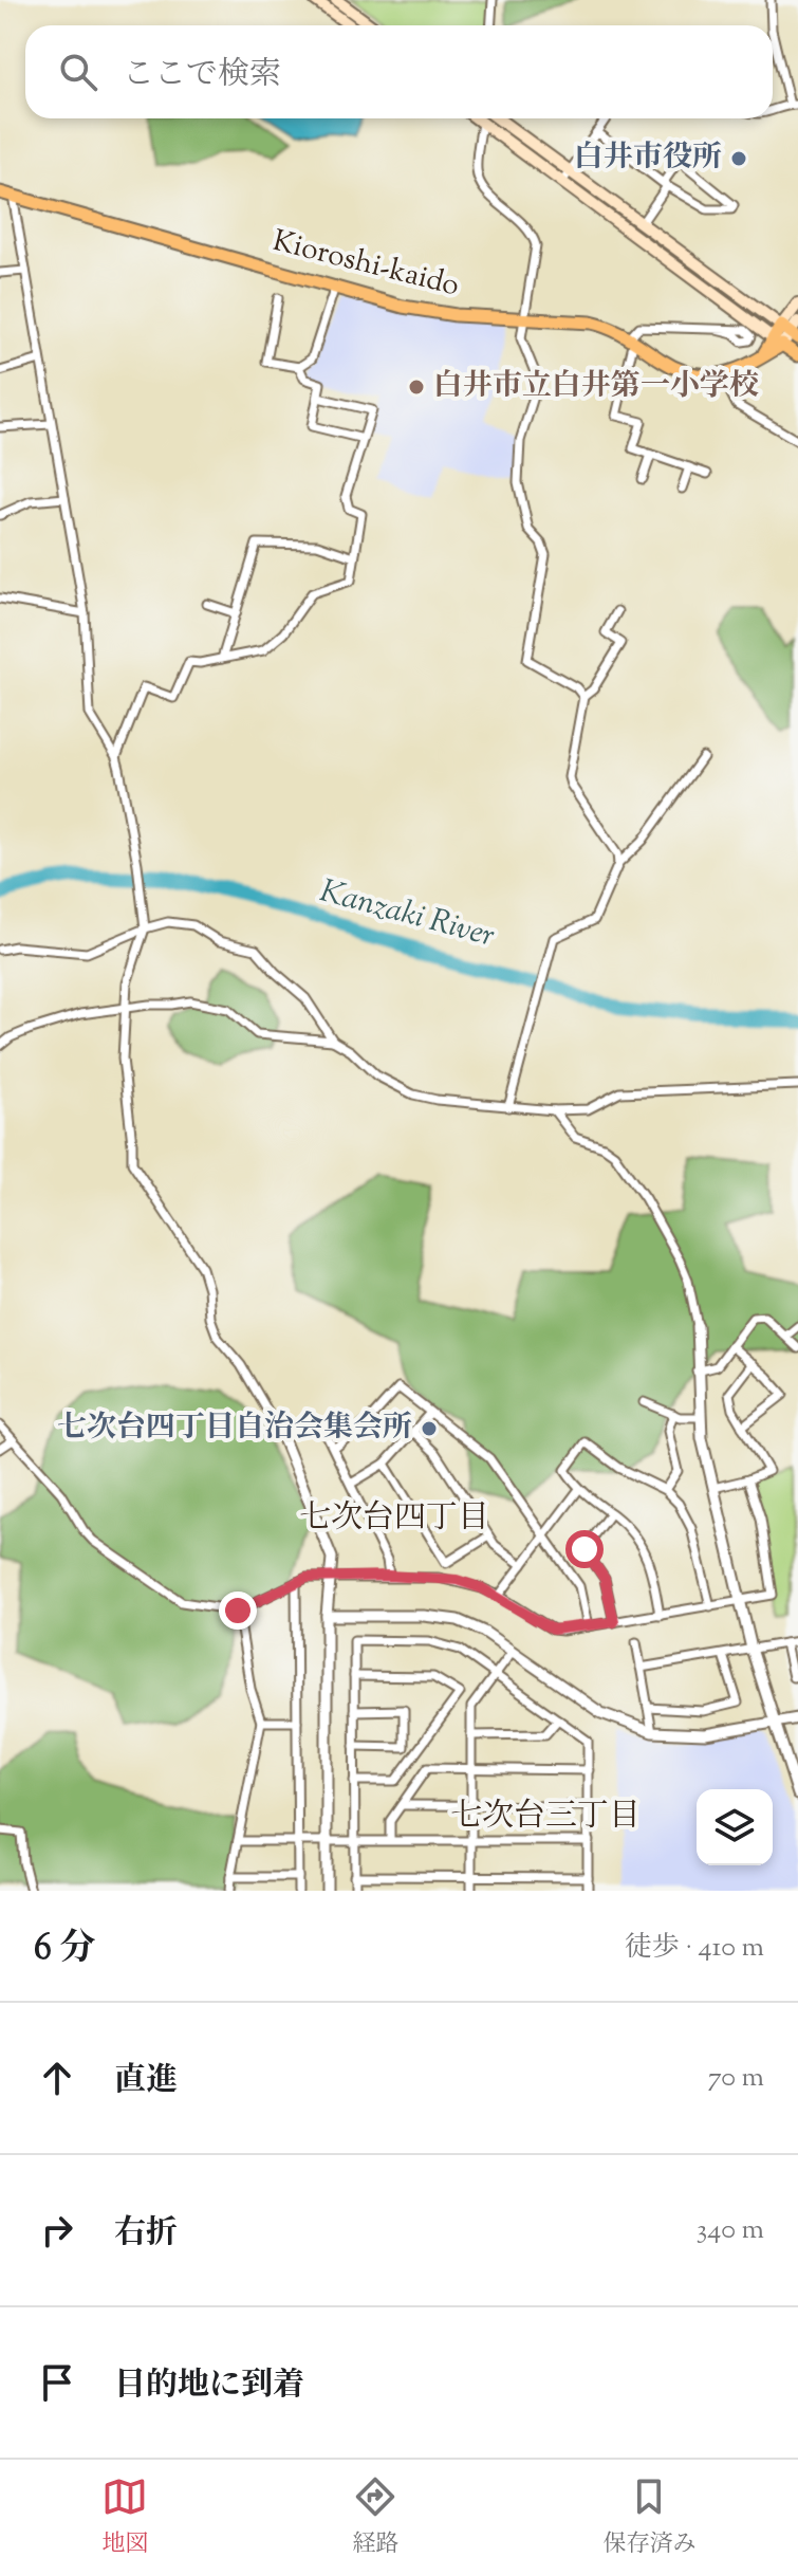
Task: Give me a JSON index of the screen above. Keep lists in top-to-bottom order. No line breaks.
{"streets":{"main road":["Kioroshi-kaido"]},"districts":["七次台四丁目","七次台三丁目"],"water":["Kanzaki River"],"places":["白井市役所","白井市立白井第一小学校","七次台四丁目自治会集会所"],"page":{"search":"ここで検索","heading":["6 分","徒歩 · 410 m"],"list":[["直進","70 m"],["右折","340 m"],"目的地に到着"],"nav":["地図","経路","保存済み"]}}
